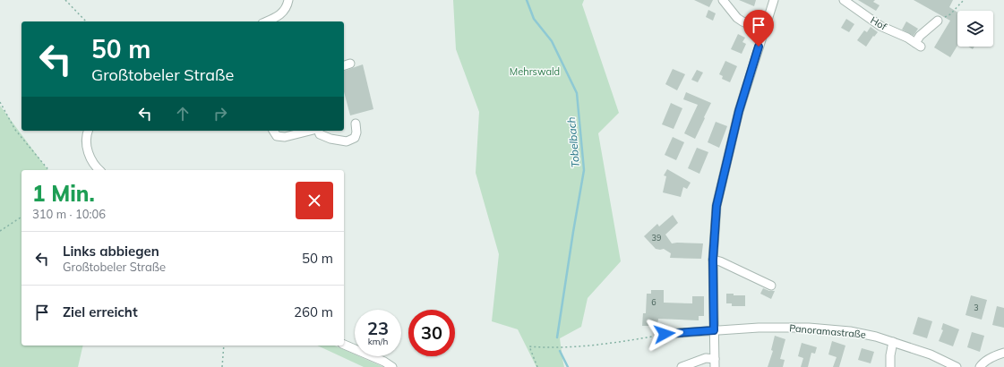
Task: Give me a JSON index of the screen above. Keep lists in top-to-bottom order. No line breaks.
{"streets":{"street":["Hof","Panoramastraße"]},"water":["Tobelbach"],"parks":["Mehrswald"],"house_numbers":["39","6","3"],"page":{"turn":["50 m","Großtobeler Straße"],"heading":["1 Min.","310 m · 10:06"],"list":[{"name":"Links abbiegen","note":"Großtobeler Straße","value":"50 m"},{"name":"Ziel erreicht","value":"260 m"}],"speed":"23 km/h","limit":"30"}}
